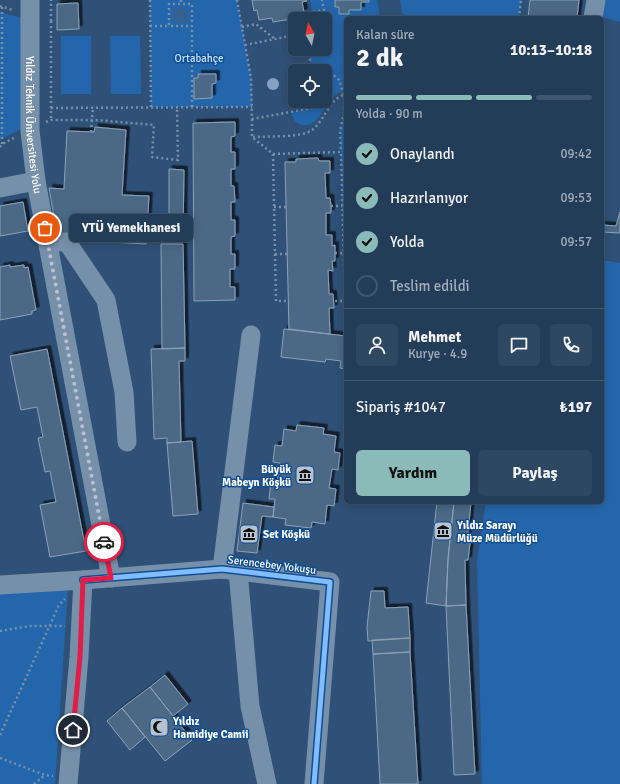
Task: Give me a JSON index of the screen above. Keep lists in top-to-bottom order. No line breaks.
{"streets":{"street":["Yıldız Teknik Üniversitesi Yolu","Serencebey Yokuşu"]},"crossings":[["Yıldız Teknik Üniversitesi Yolu","Serencebey Yokuşu"]],"parks":["Ortabahçe"],"places":{"other":["YTÜ Yemekhanesi"],"museum":["Büyük Mabeyn Köşkü","Yıldız Sarayı Müze Müdürlüğü","Set Köşkü"],"mosque":["Yıldız Hamidiye Camii"]},"north":"top","page":{"heading":["2 dk","Kalan süre","10:13–10:18"],"panel":["Mehmet","Kurye · 4.9","Sipariş #1047","₺197"],"bar":"Yolda · 90 m","list":[["Onaylandı","09:42"],["Hazırlanıyor","09:53"],["Yolda","09:57"],"Teslim edildi"],"bubble":"YTÜ Yemekhanesi","buttons":["Yardım","Paylaş"]}}
